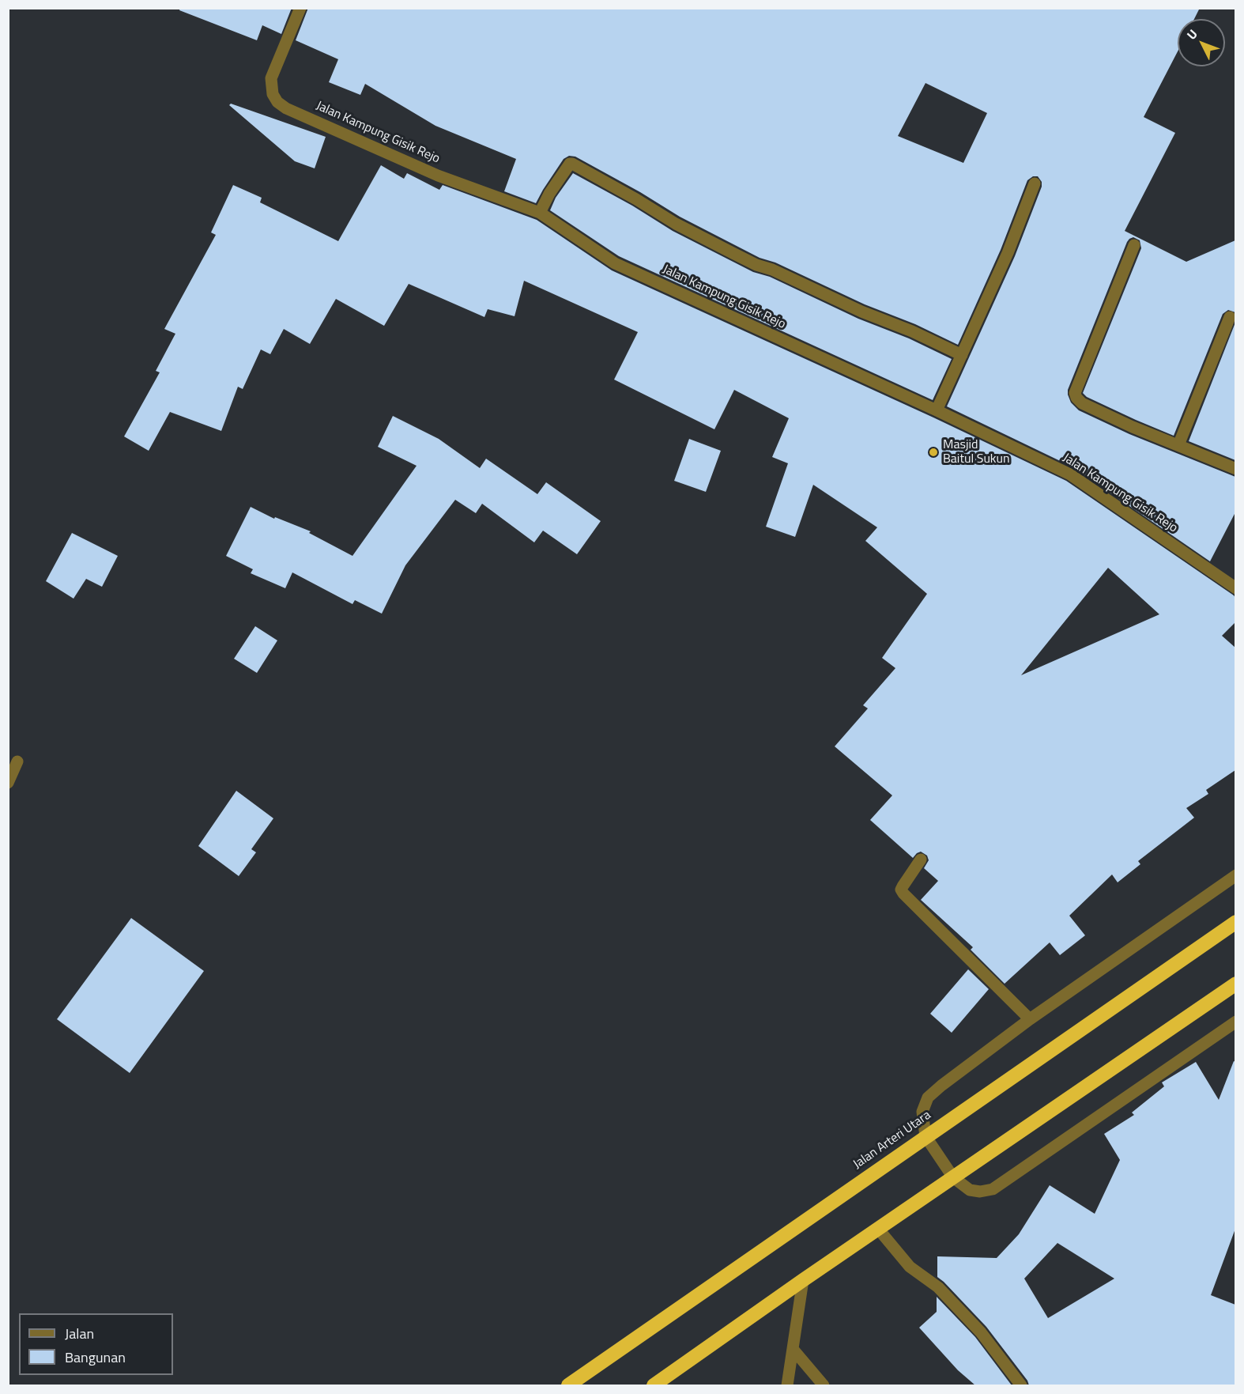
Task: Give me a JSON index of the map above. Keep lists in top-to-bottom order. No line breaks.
{"streets":{"highway":["Jalan Arteri Utara"],"street":["Jalan Kampung Gisik Rejo"]},"places":["Masjid Baitul Sukun"],"legend":["Jalan","Bangunan"],"north":"top left"}
